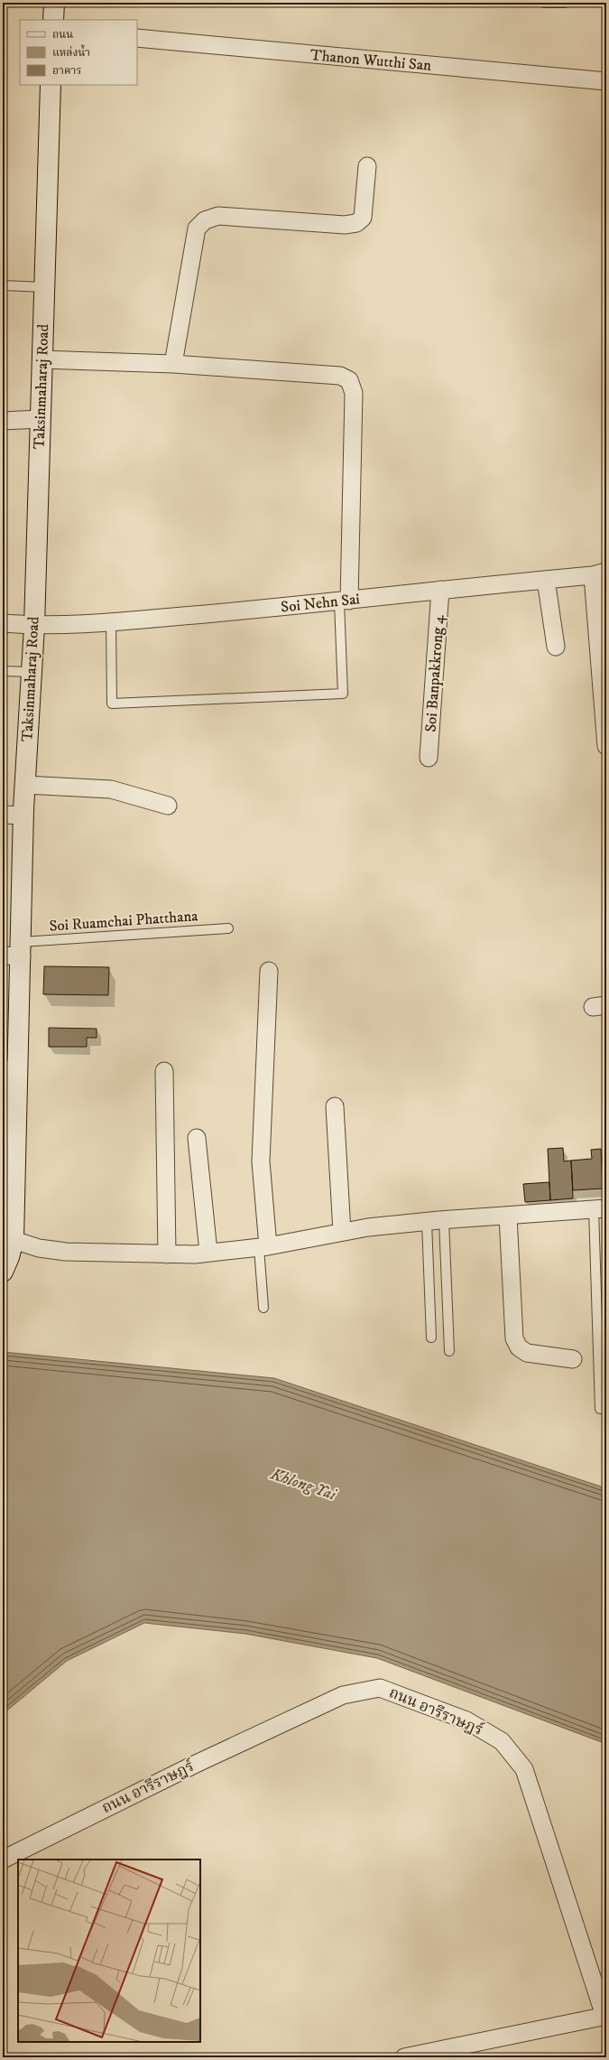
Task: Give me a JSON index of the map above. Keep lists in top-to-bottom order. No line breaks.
{"streets":{"street":["Thanon Wutthi San","Taksinmaharaj Road","Soi Nehn Sai","Soi Banpakkrong 4","ถนน อารีราษฎร์"],"lane":["Soi Ruamchai Phatthana"]},"crossings":[["Taksinmaharaj Road","Soi Nehn Sai"],["Taksinmaharaj Road","Soi Ruamchai Phatthana"],["Soi Nehn Sai","Soi Banpakkrong 4"]],"water":["Khlong Yai"],"legend":["ถนน","แหล่งน้ำ","อาคาร"]}
